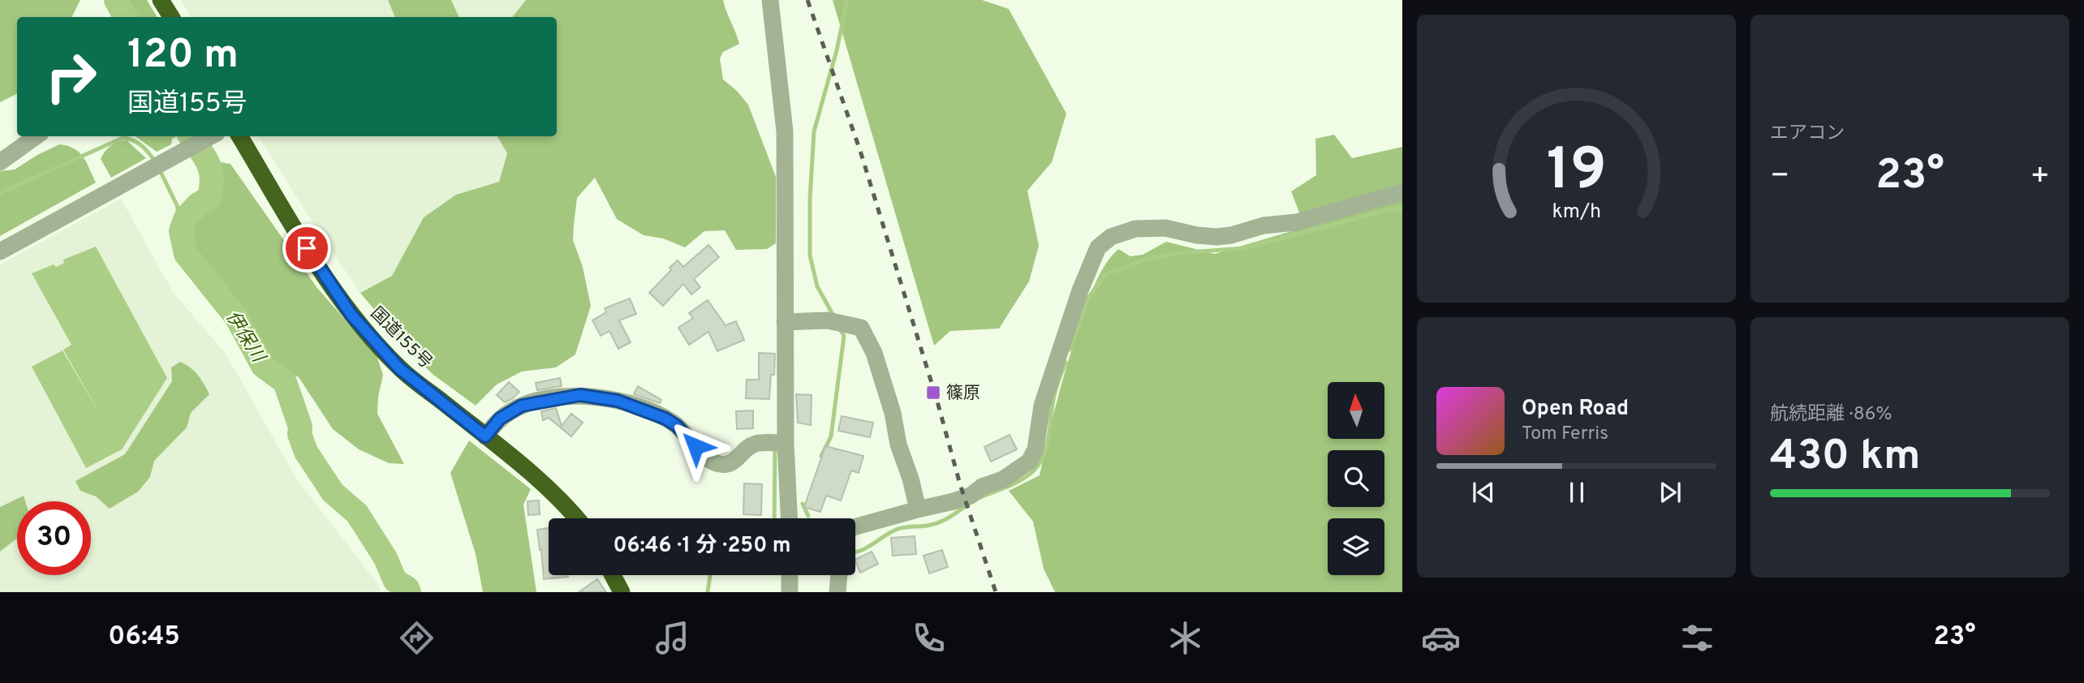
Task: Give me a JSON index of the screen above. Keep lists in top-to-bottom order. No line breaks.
{"streets":{"highway":["国道155号"]},"water":["伊保川"],"places":{"transit":["篠原"]},"north":"top","page":{"tile":["エアコン",["航続距離 · 86%","430 km"]],"turn":["120 m","国道155号"],"heat":["−","23°","+"],"song":["Open Road","Tom Ferris"],"limit":"30","trip":"06:46 · 1 分 · 250 m","tabs":["06:45","23°"],"gauge":["19","km/h"]}}
